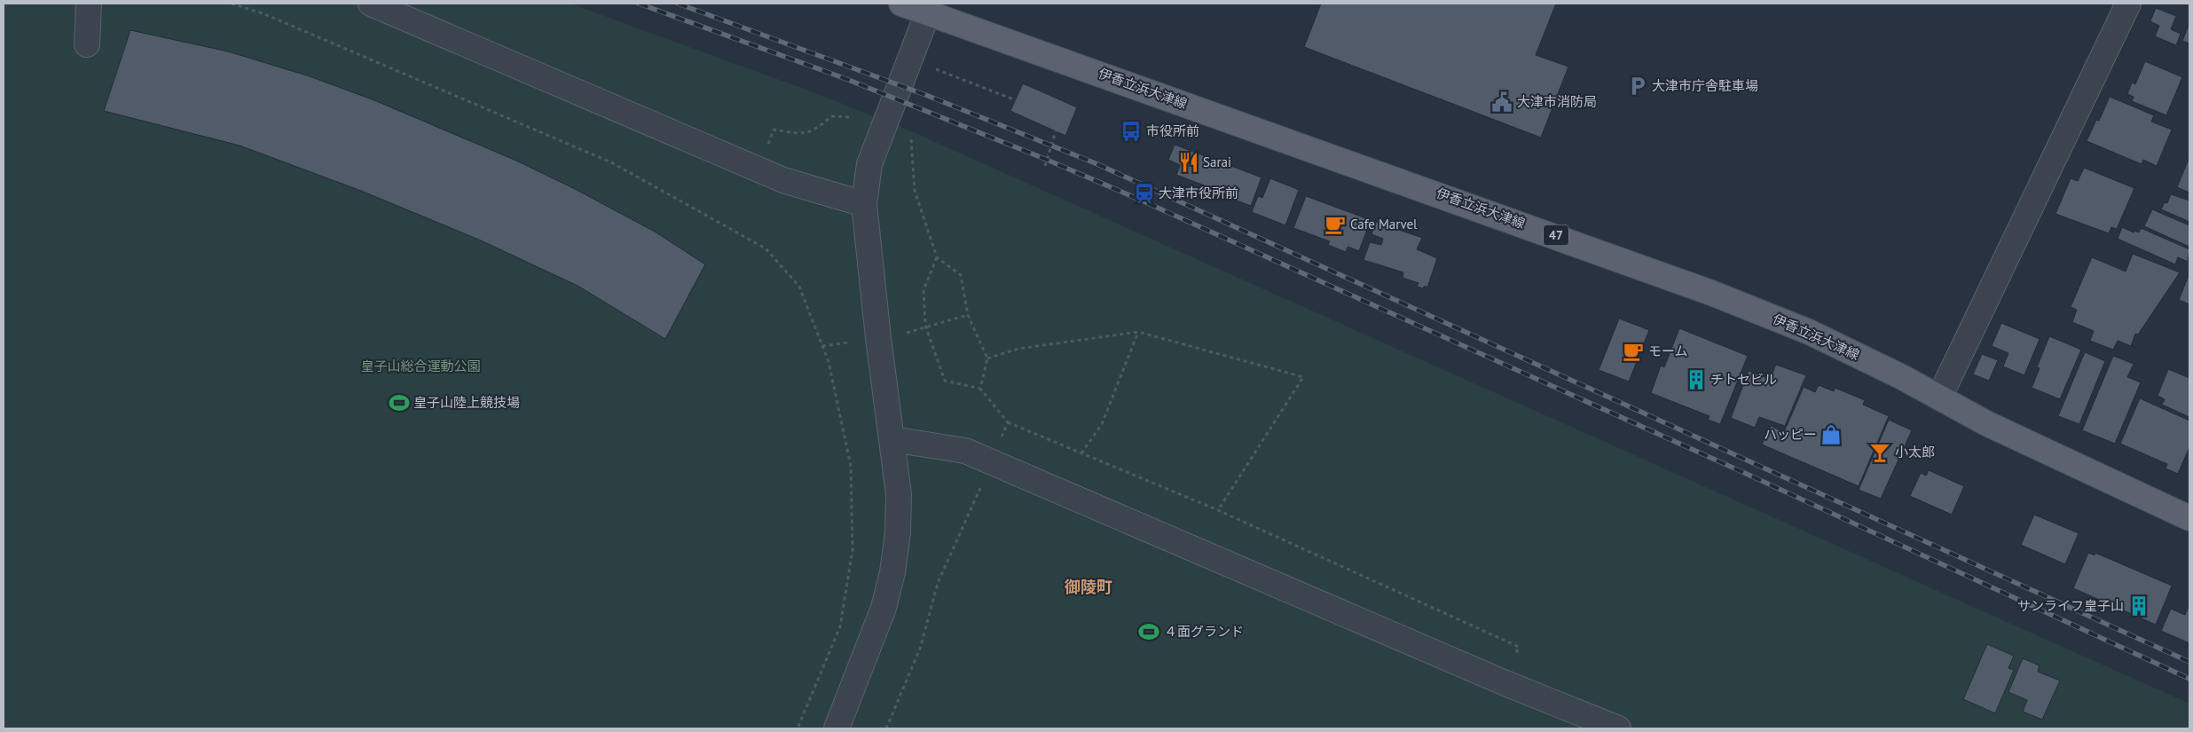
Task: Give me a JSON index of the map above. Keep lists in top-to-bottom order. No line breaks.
{"streets":{"main road":["伊香立浜大津線","47"]},"districts":["御陵町"],"parks":["皇子山総合運動公園"],"places":{"parking":["大津市庁舎駐車場"],"public building":["大津市消防局"],"bus stop":["市役所前"],"restaurant":["Sarai"],"station":["大津市役所前"],"cafe":["Cafe Marvel","モーム"],"building":["チトセビル","サンライフ皇子山"],"sports":["皇子山陸上競技場","４面グランド"],"shop":["ハッピー"],"bar":["小太郎"]}}
